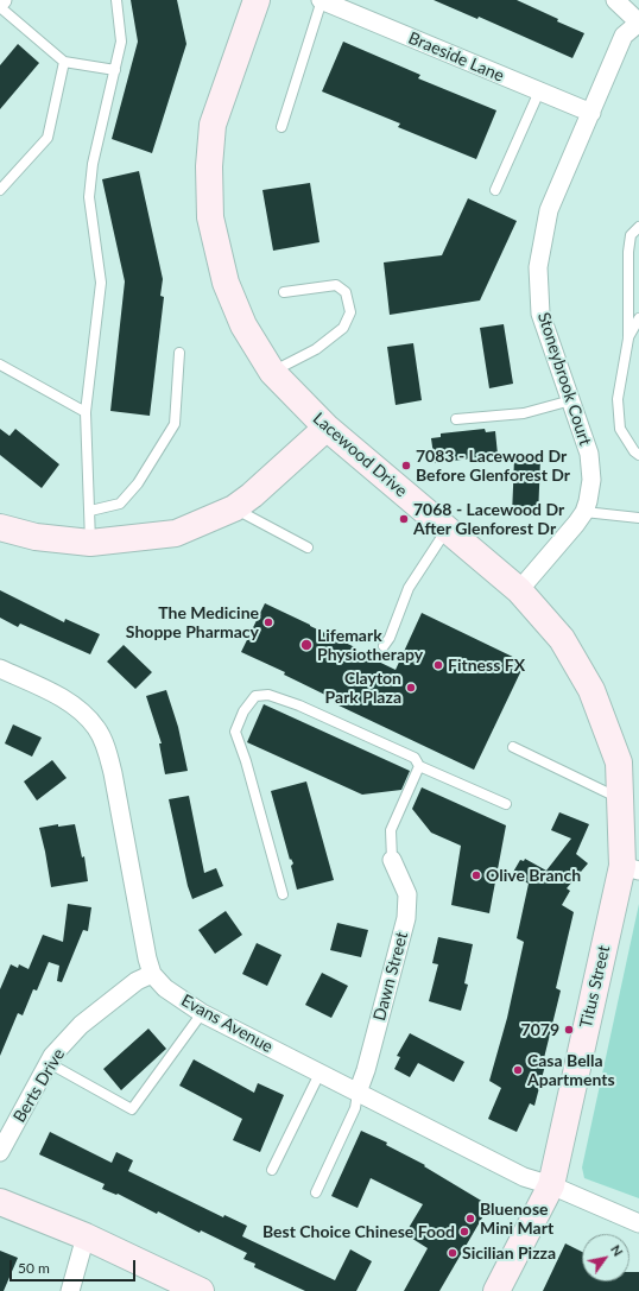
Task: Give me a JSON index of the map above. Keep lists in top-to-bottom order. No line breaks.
{"streets":{"main road":["Lacewood Drive","Titus Street"],"street":["Braeside Lane","Stoneybrook Court","Dawn Street","Evans Avenue","Berts Drive"]},"crossings":[["Braeside Lane","Stoneybrook Court"],["Stoneybrook Court","Lacewood Drive"],["Lacewood Drive","Titus Street"],["Dawn Street","Evans Avenue"],["Titus Street","Evans Avenue"],["Evans Avenue","Berts Drive"]],"places":["7083 - Lacewood Dr Before Glenforest Dr","7068 - Lacewood Dr After Glenforest Dr","The Medicine Shoppe Pharmacy","Lifemark Physiotherapy","Fitness FX","Clayton Park Plaza","Olive Branch","7079","Casa Bella Apartments","Bluenose Mini Mart","Best Choice Chinese Food","Sicilian Pizza"],"scale_bar":"50 m","north":"top right"}
